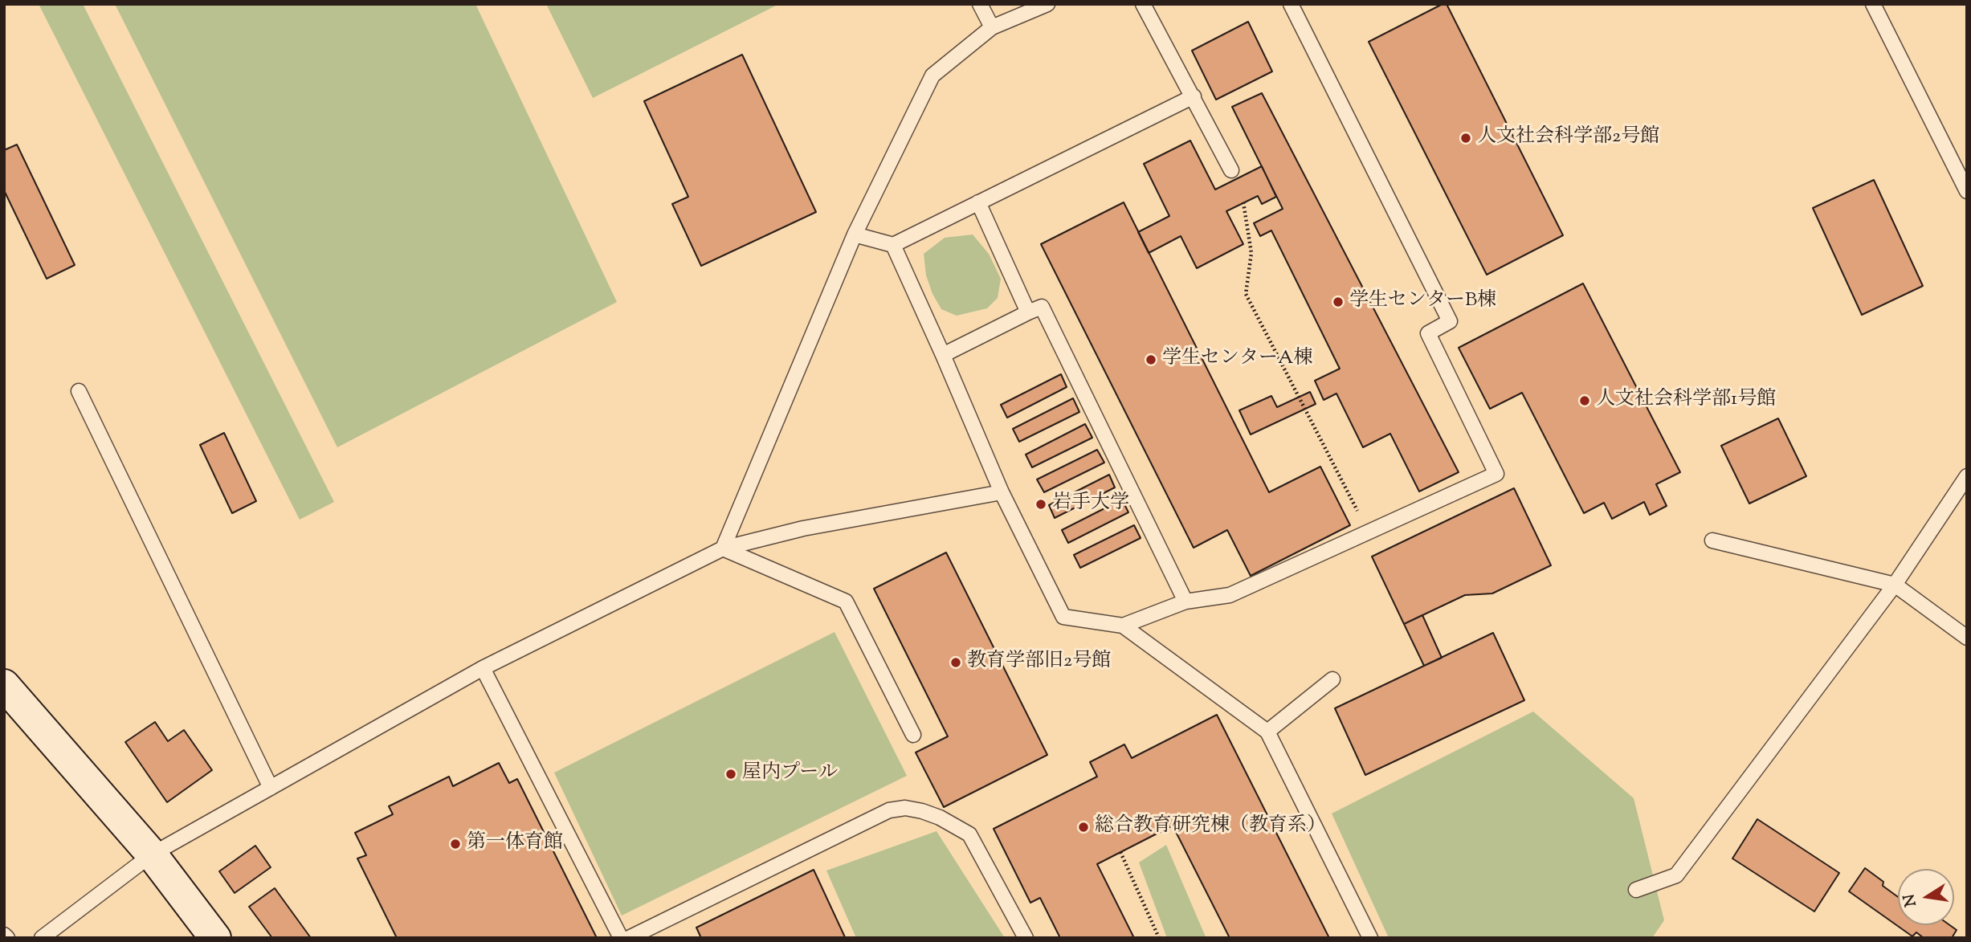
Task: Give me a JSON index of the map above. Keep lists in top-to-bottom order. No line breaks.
{"places":["人文社会科学部2号館","学生センターB棟","学生センターA棟","人文社会科学部1号館","岩手大学","教育学部旧2号館","屋内プール","総合教育研究棟（教育系）","第一体育館"],"north":"left"}
